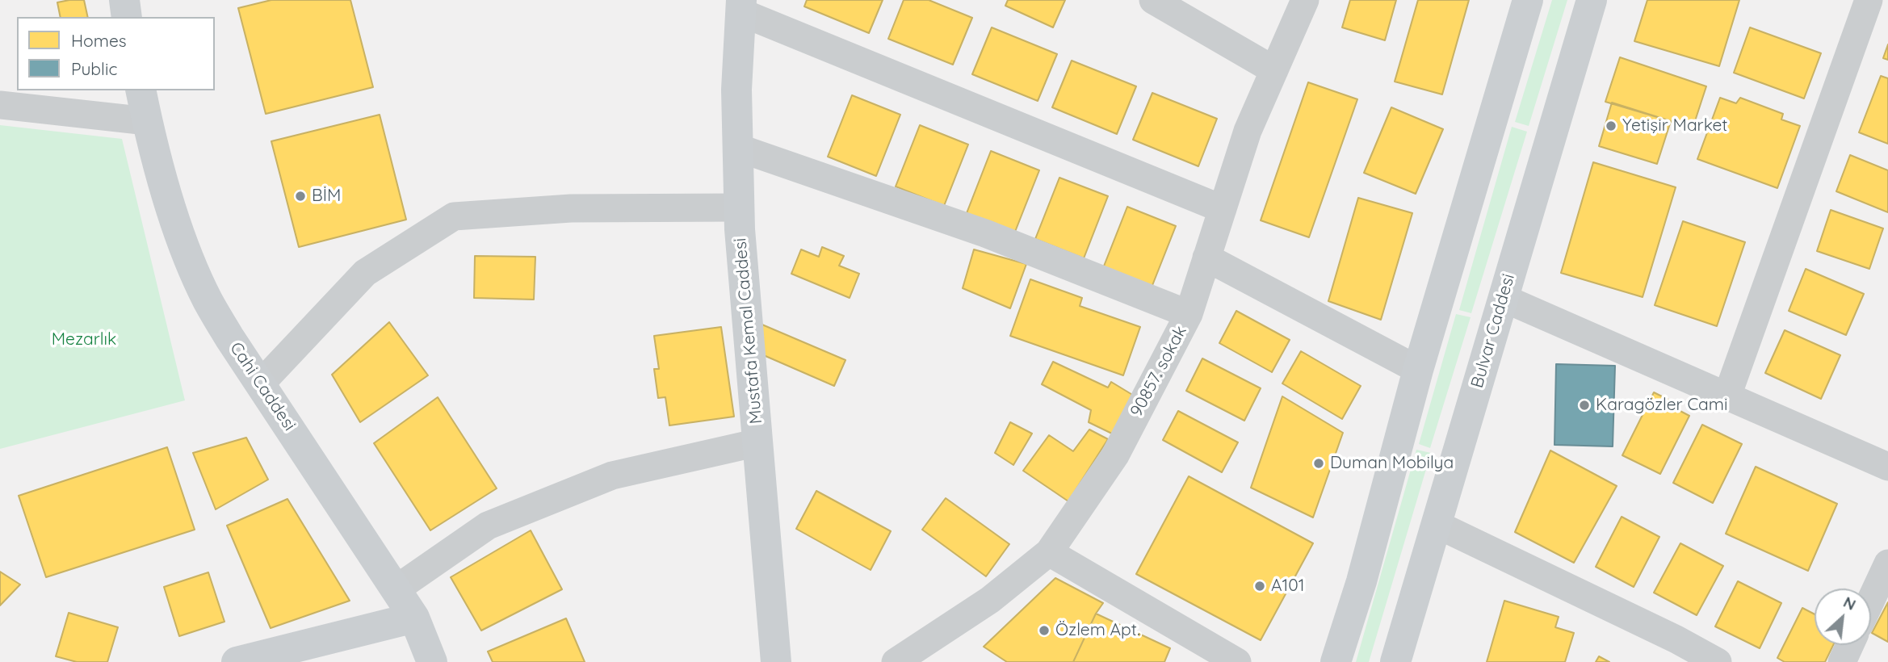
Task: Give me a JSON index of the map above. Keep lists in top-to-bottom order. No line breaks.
{"streets":{"main road":["Mustafa Kemal Caddesi","Bulvar Caddesi","Cahi Caddesi"],"street":["90857. sokak"]},"parks":["Mezarlık"],"places":["Yetişir Market","BİM","Karagözler Cami","Duman Mobilya","A101","Özlem Apt."],"legend":["Homes","Public"],"north":"top right"}
